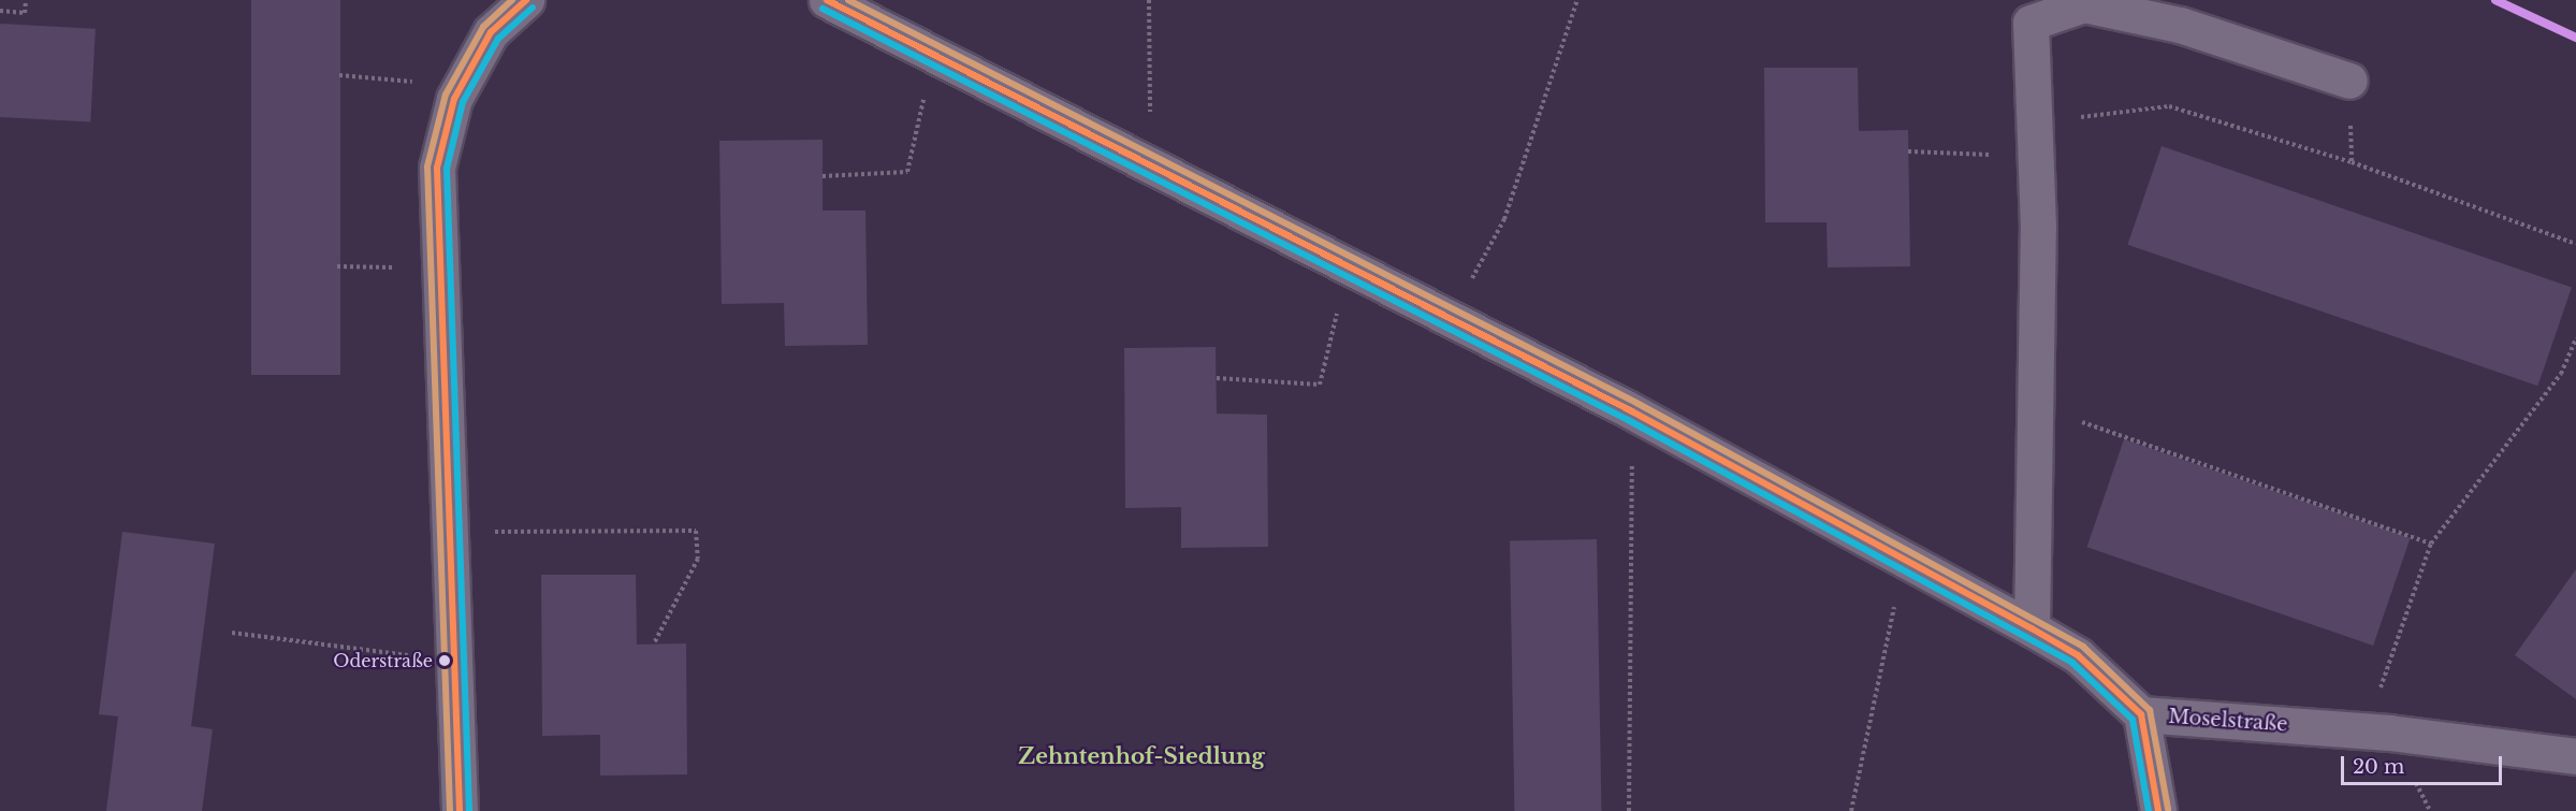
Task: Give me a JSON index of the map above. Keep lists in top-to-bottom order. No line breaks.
{"streets":{"street":["Moselstraße"]},"districts":["Zehntenhof-Siedlung"],"places":["Oderstraße"],"scale_bar":"20 m"}
